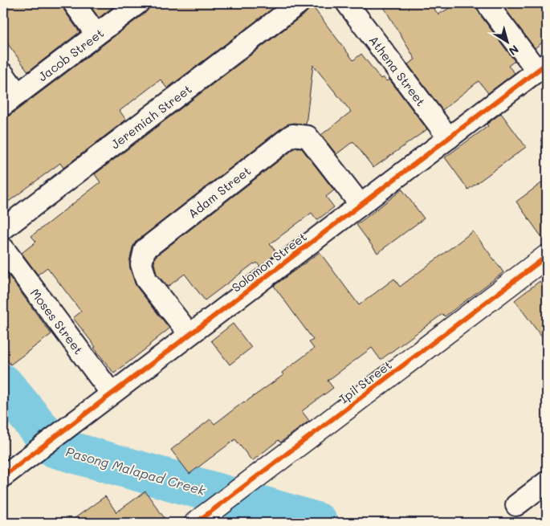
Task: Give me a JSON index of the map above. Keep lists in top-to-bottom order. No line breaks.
{"streets":{"street":["Jacob Street","Athena Street","Jeremiah Street","Adam Street","Solomon Street","Moses Street","Ipil Street"]},"crossings":[["Athena Street","Solomon Street"],["Adam Street","Solomon Street"],["Solomon Street","Moses Street"]],"water":["Pasong Malapad Creek"],"north":"bottom right"}
